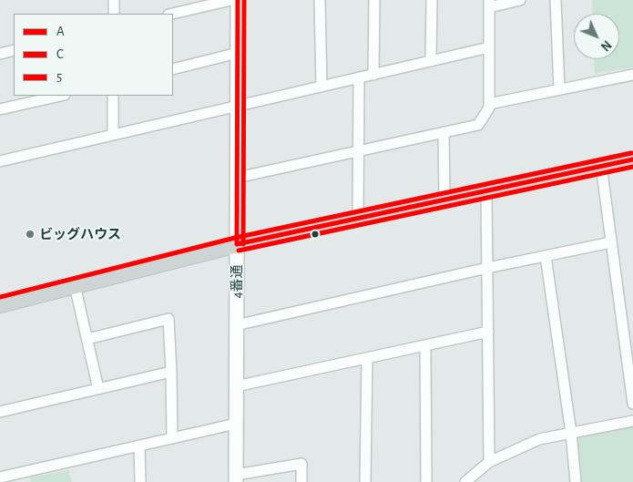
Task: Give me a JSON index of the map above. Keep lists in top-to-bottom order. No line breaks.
{"streets":{"street":["4番通"]},"places":["ビッグハウス"],"lines":["transit line A","transit line C","transit line 5"],"legend":["A","C","5"],"north":"bottom right"}
